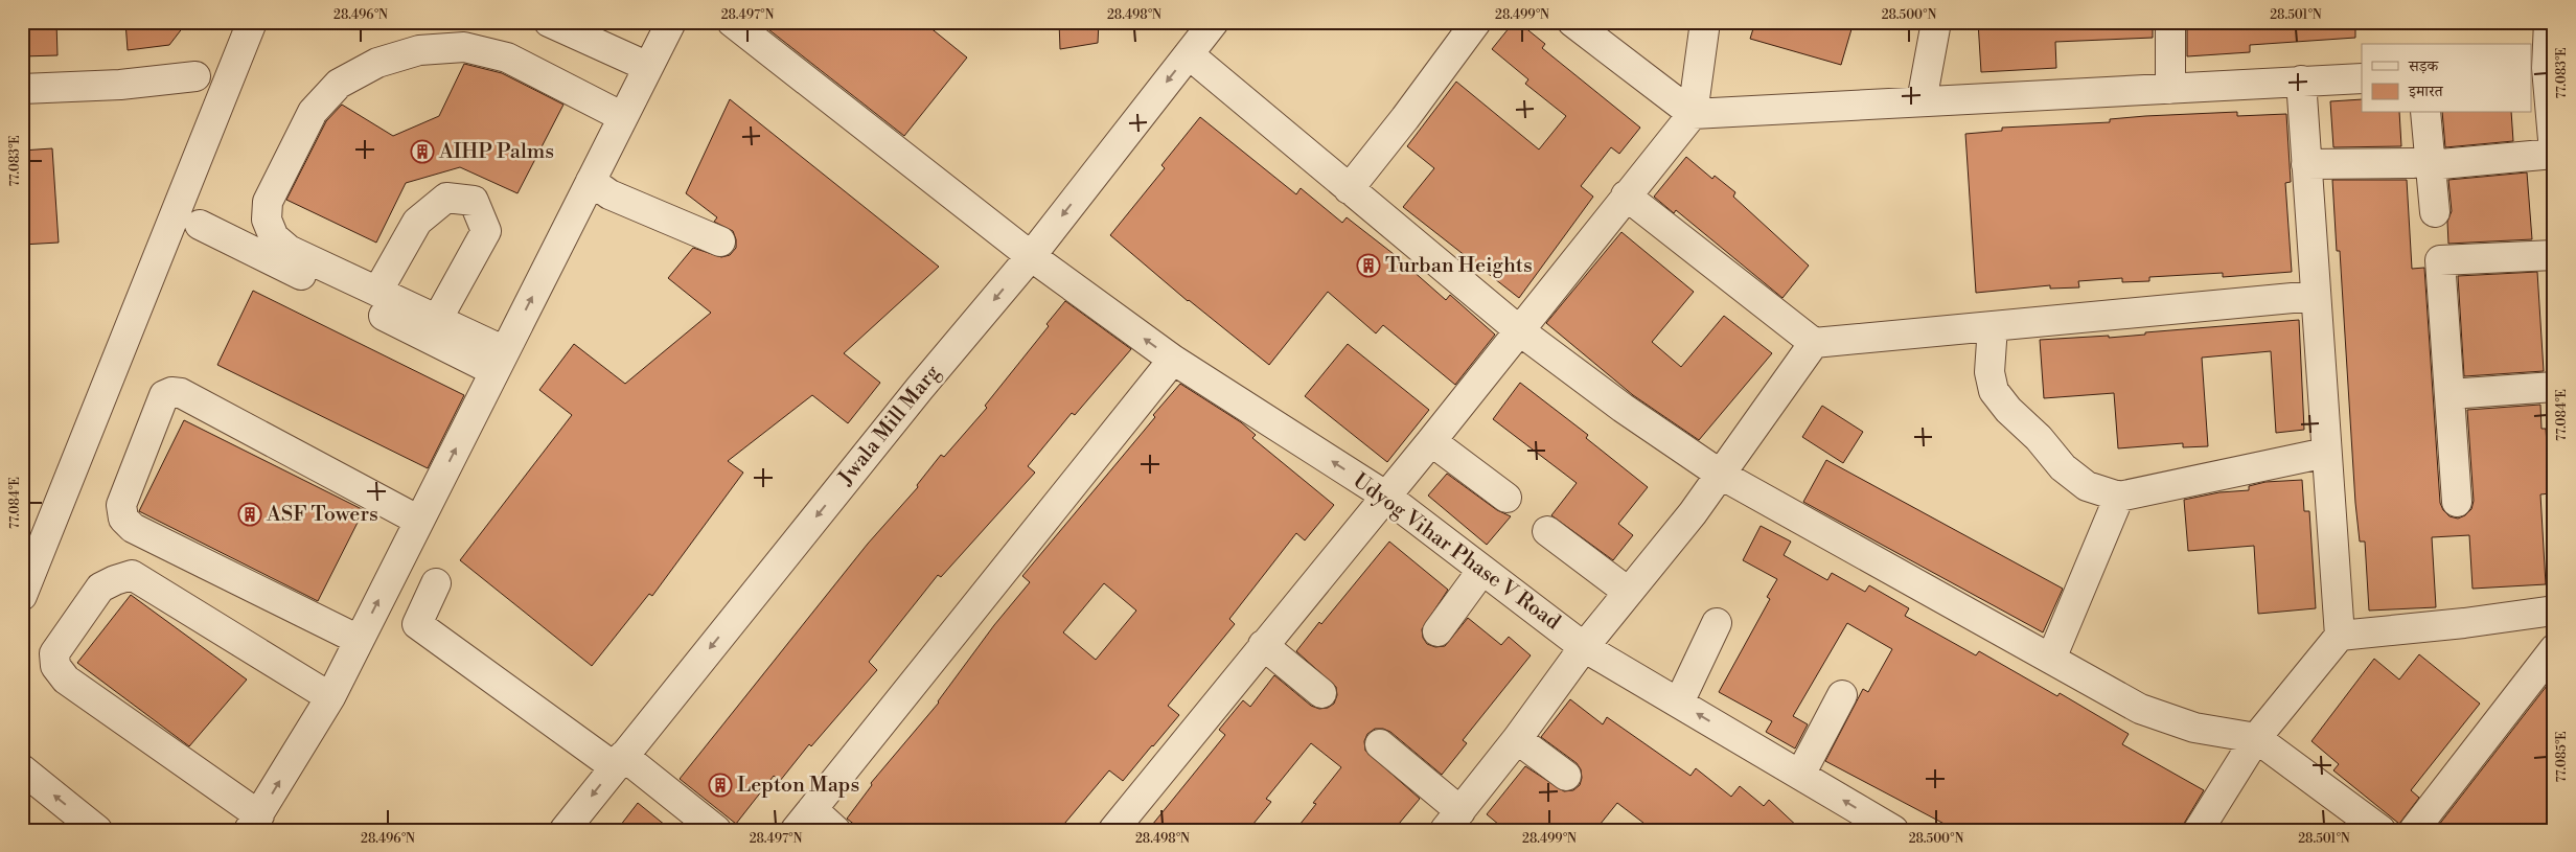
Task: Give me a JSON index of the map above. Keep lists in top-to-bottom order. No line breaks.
{"streets":{"street":["Jwala Mill Marg","Udyog Vihar Phase V Road"]},"crossings":[["Jwala Mill Marg","Udyog Vihar Phase V Road"]],"places":{"building":["AIHP Palms","Turban Heights","ASF Towers","Lepton Maps"]},"legend":["सड़क","इमारत"],"coordinates":["28.496°N","28.497°N","28.498°N","28.499°N","28.500°N","28.501°N","77.083°E","77.084°E","77.085°E"]}
